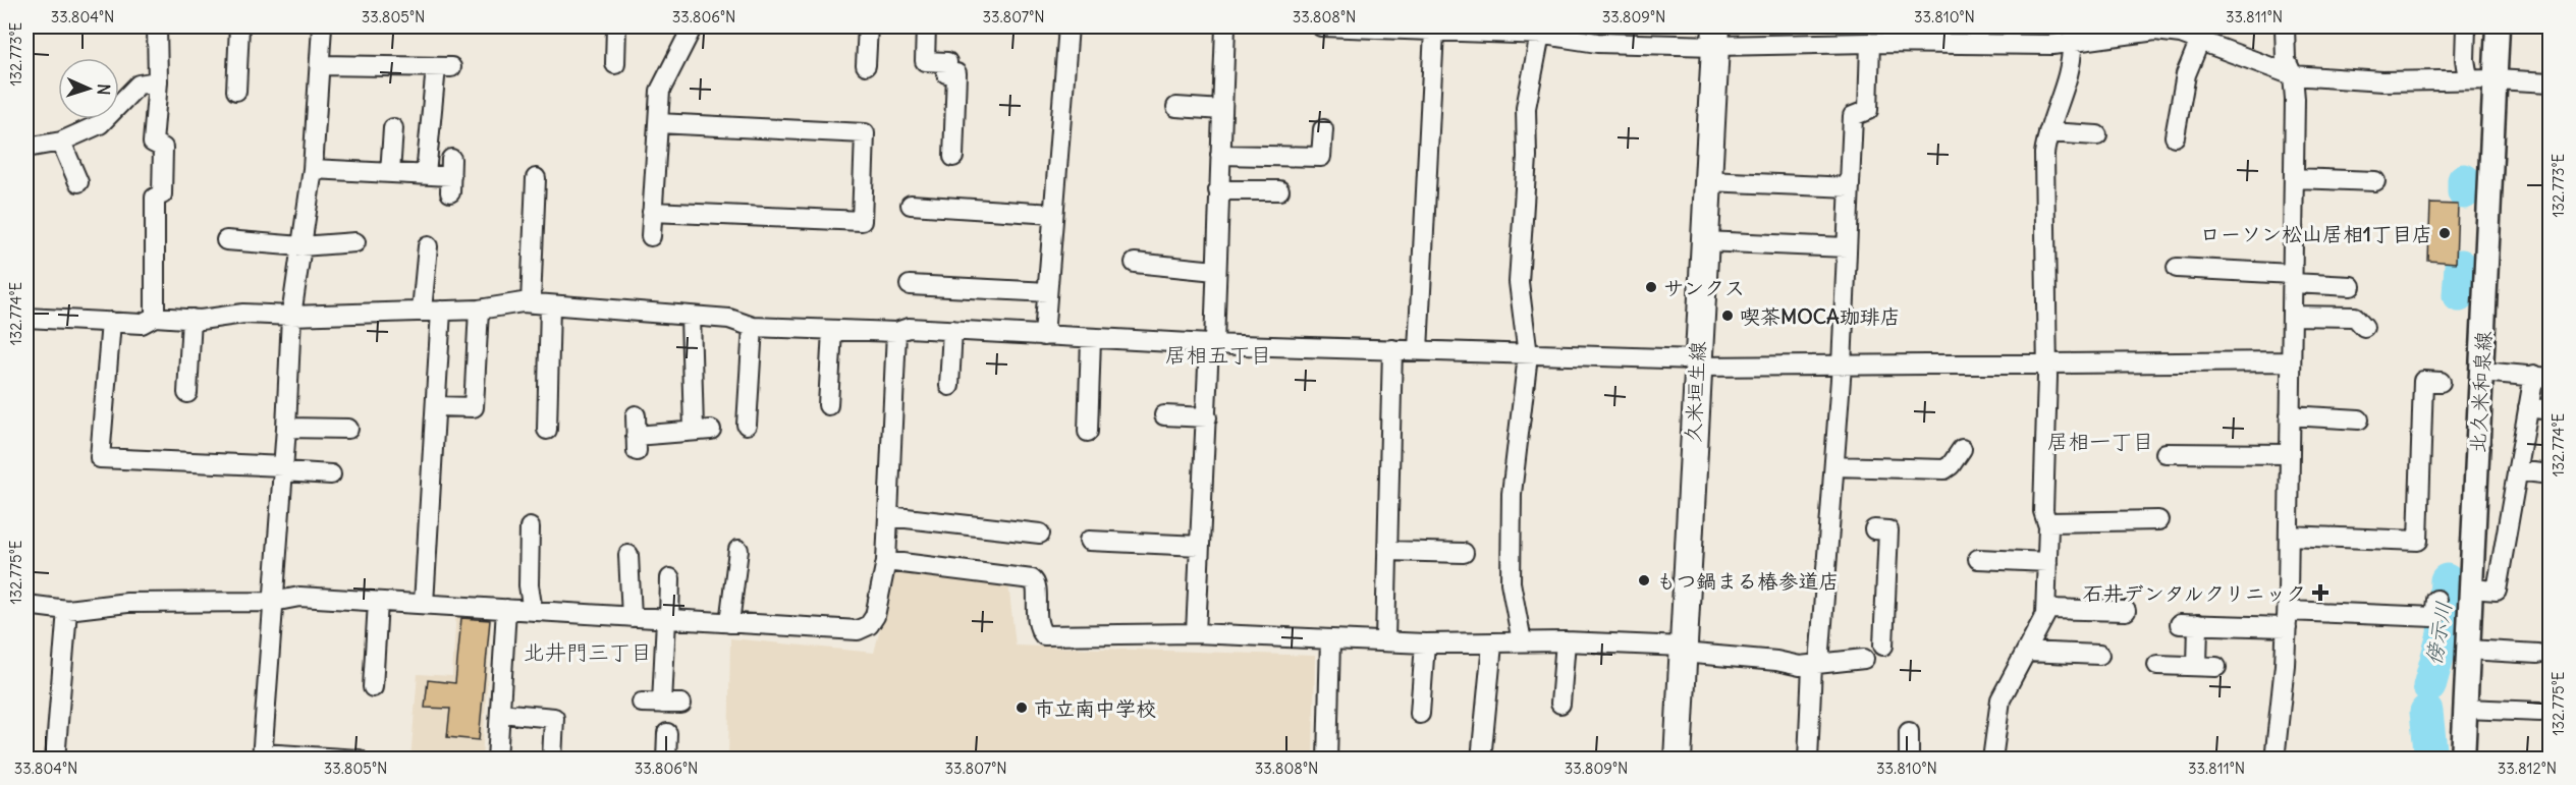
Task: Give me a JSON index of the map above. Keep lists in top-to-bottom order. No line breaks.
{"streets":{"main road":["久米垣生線"],"street":["北久米和泉線"]},"districts":["居相五丁目","居相一丁目","北井門三丁目"],"water":["傍示川"],"places":{"other":["ローソン松山居相1丁目店","サンクス","喫茶MOCA珈琲店","もつ鍋まる椿参道店","市立南中学校"],"health":["石井デンタルクリニック"]},"north":"right","coordinates":["33.804°N","33.805°N","33.806°N","33.807°N","33.808°N","33.809°N","33.810°N","33.811°N","132.773°E","132.774°E","132.775°E","33.812°N"]}
